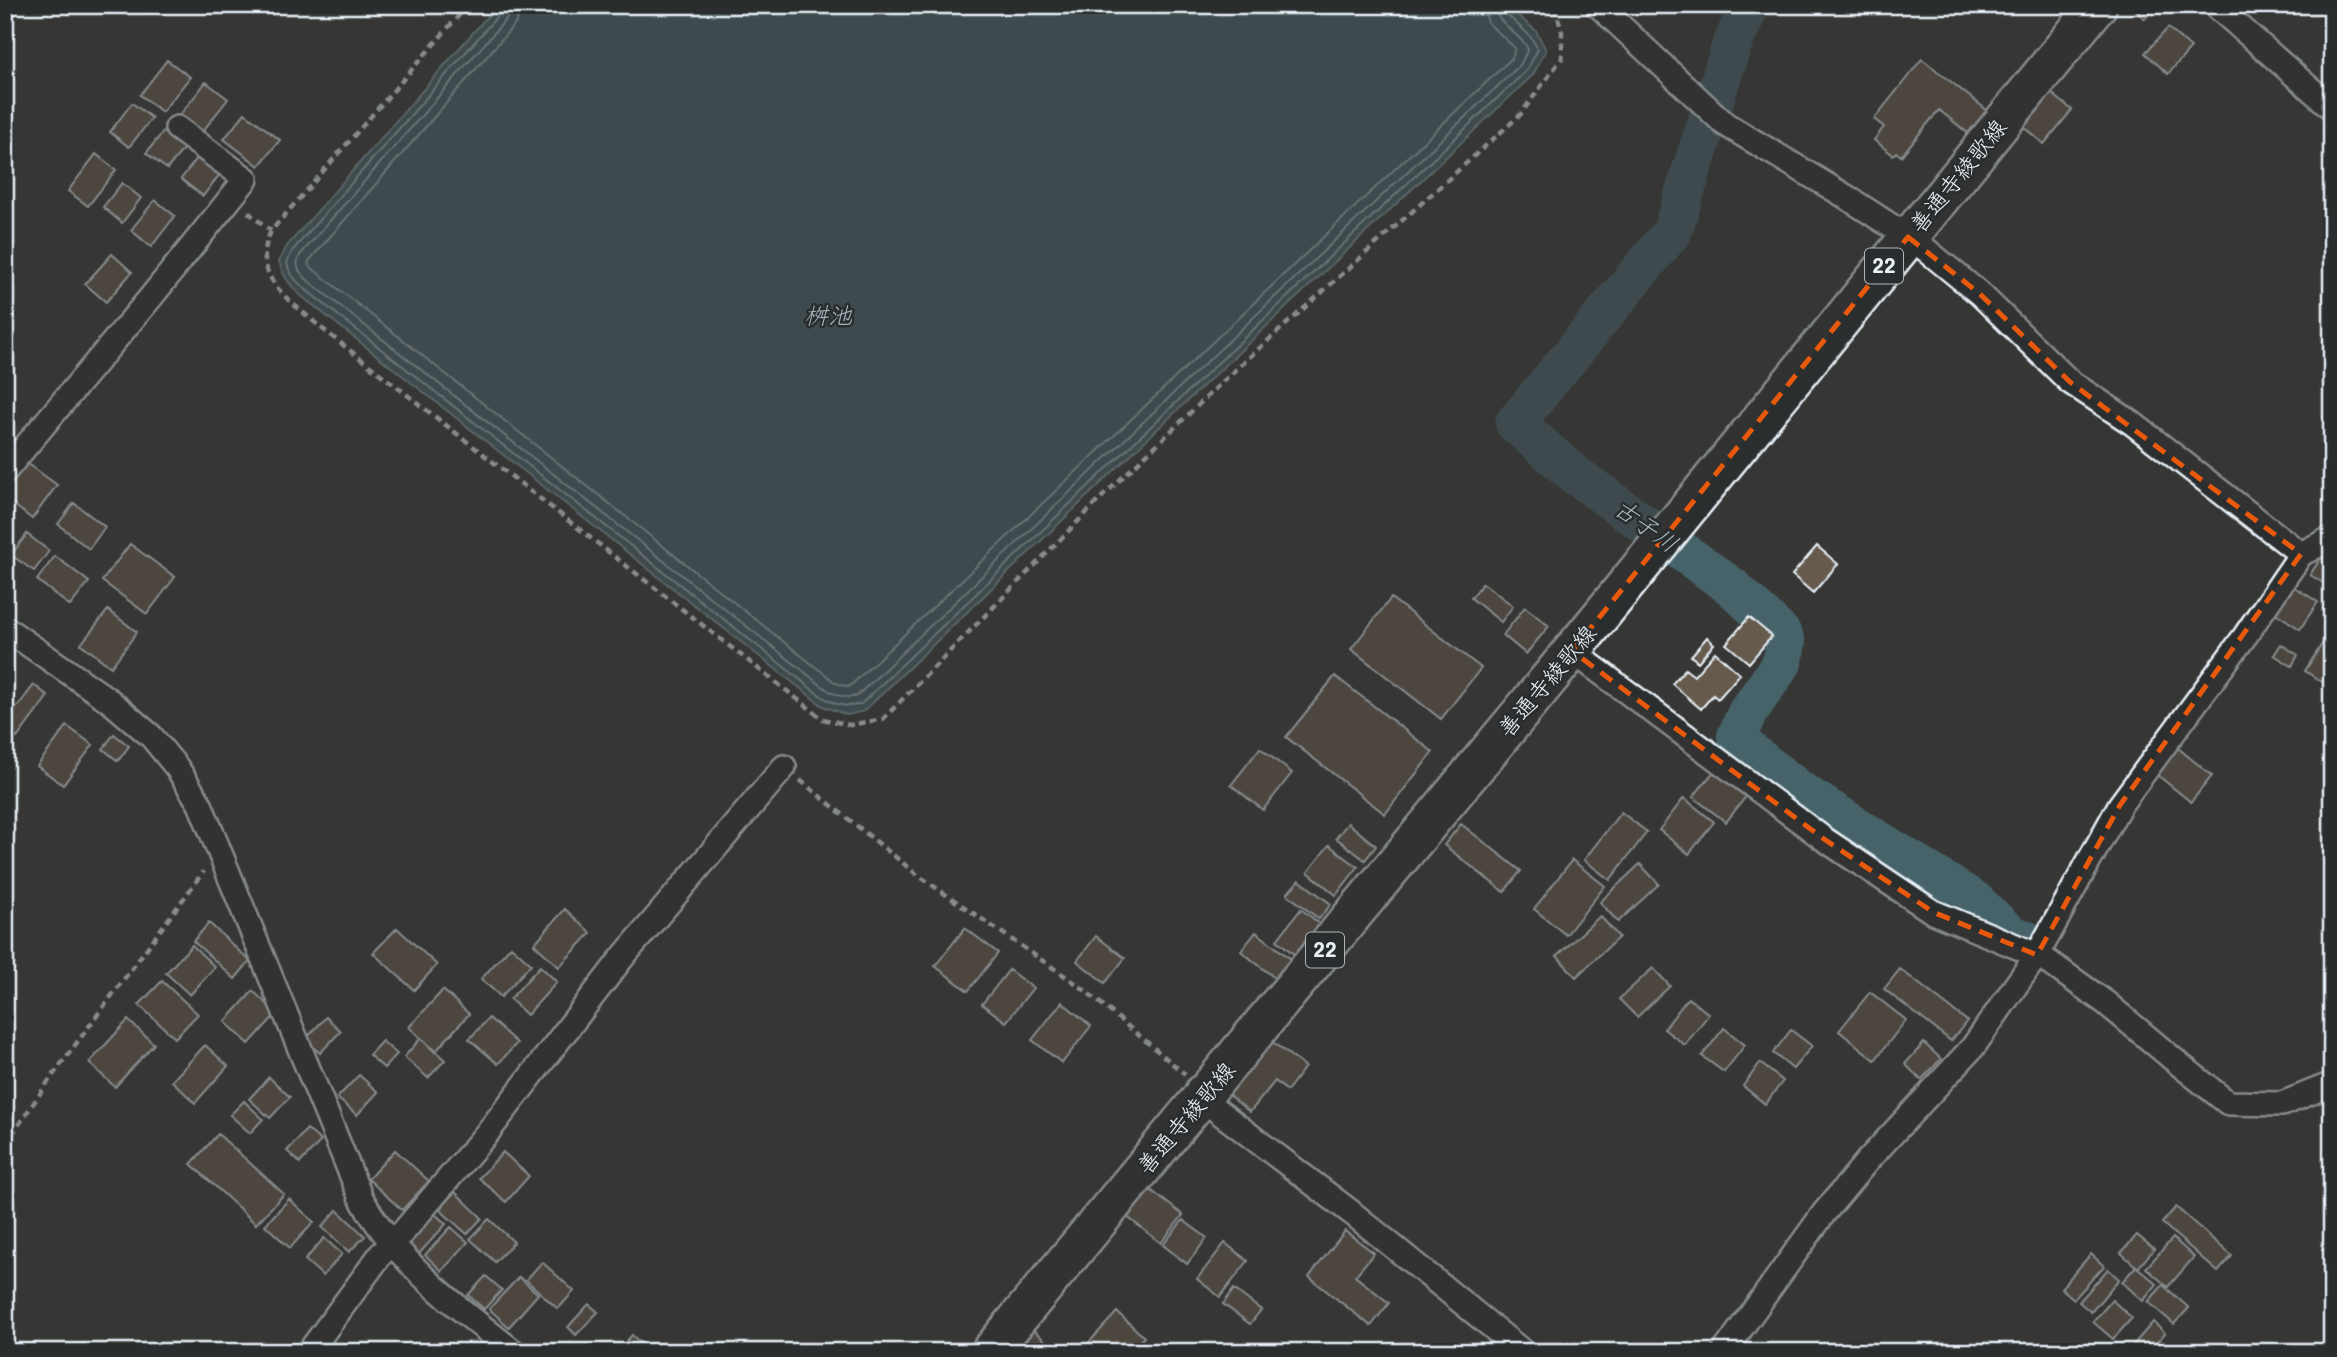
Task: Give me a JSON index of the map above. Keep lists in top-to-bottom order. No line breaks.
{"streets":{"main road":["善通寺綾歌線","22"]},"water":["桝池","古子川"]}
